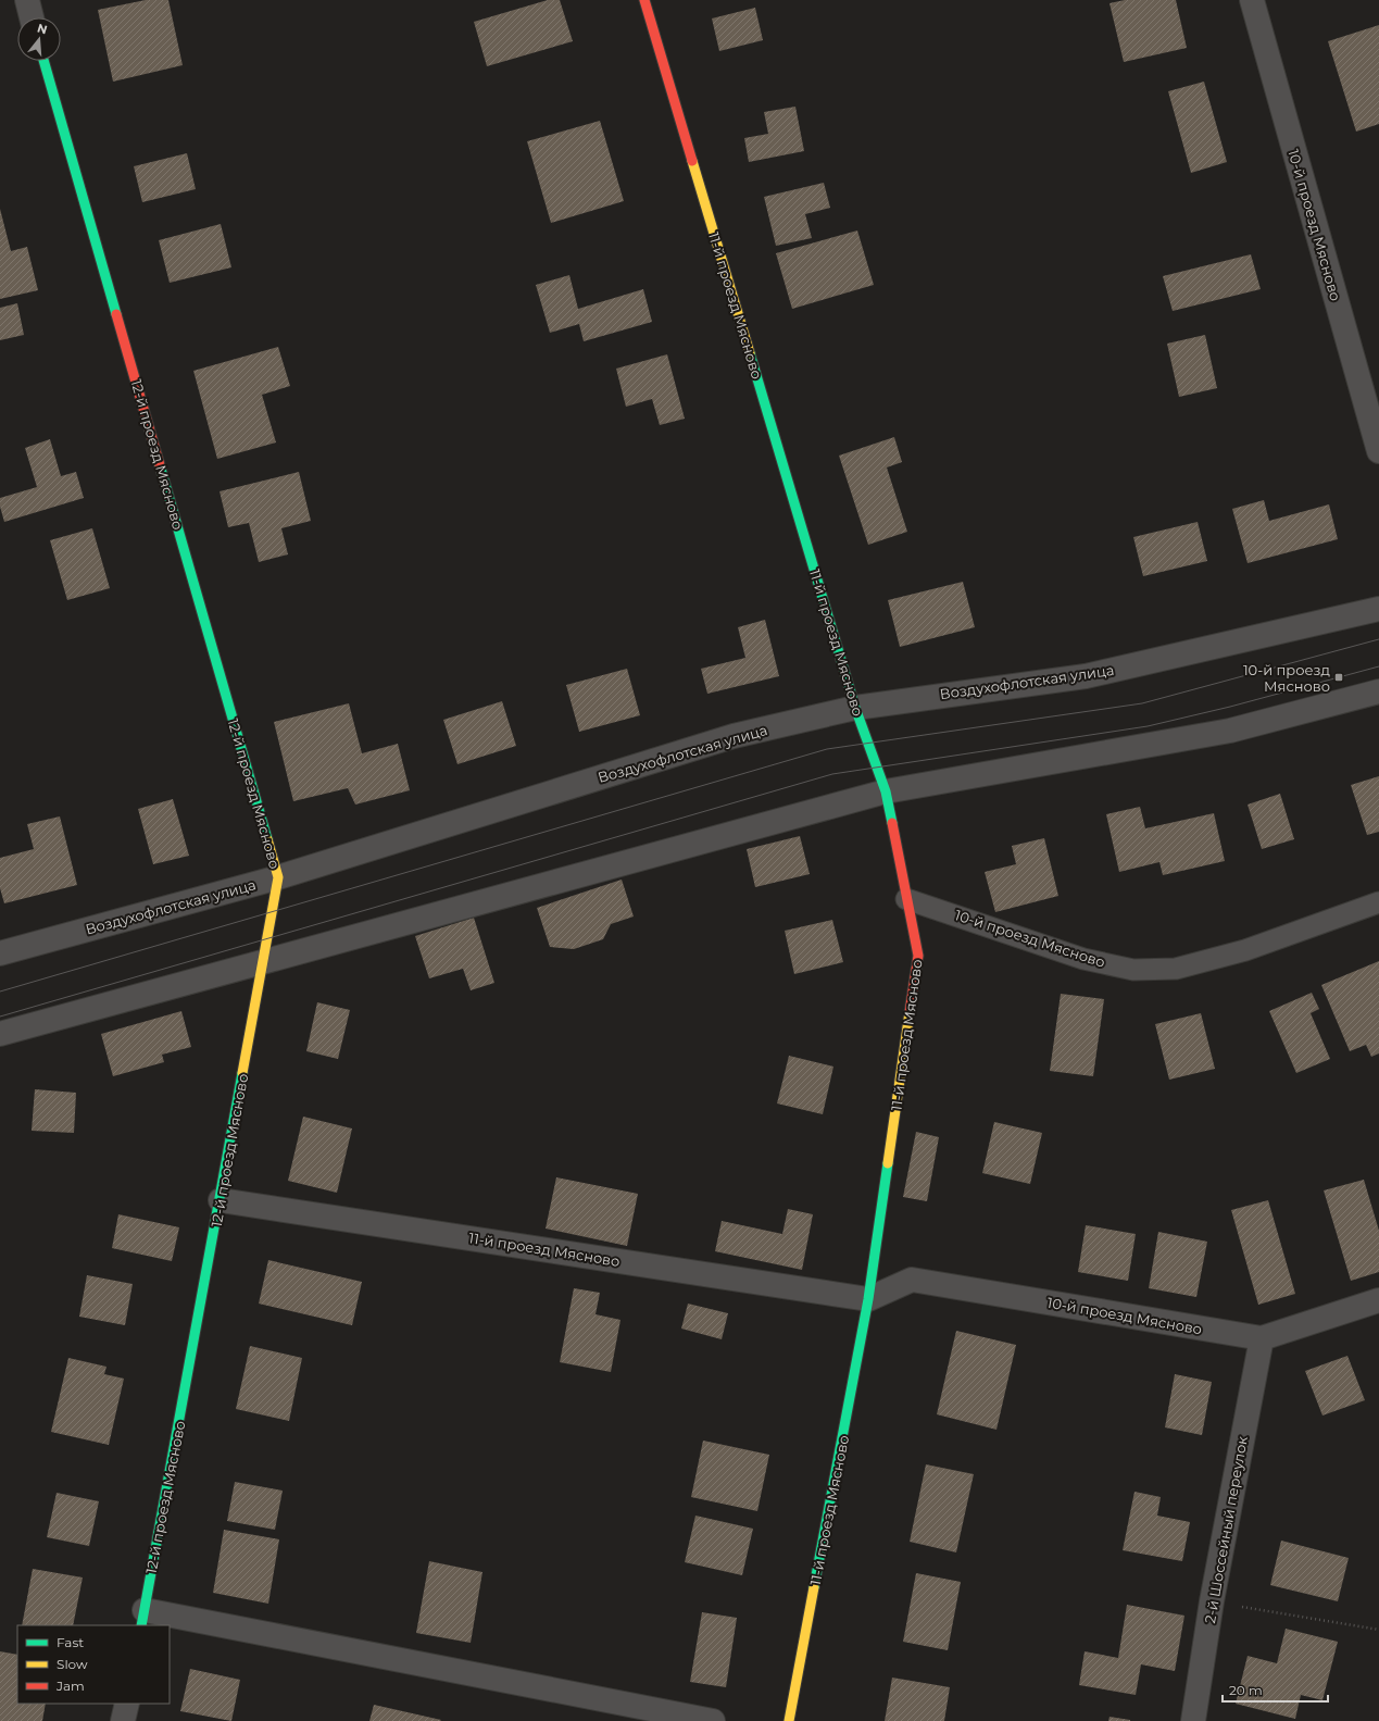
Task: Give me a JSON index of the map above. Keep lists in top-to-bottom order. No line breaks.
{"streets":{"street":["10-й проезд Мясново","11-й проезд Мясново","12-й проезд Мясново","Воздухофлотская улица","2-й Шоссейный переулок"]},"crossings":[["10-й проезд Мясново","11-й проезд Мясново"],["10-й проезд Мясново","2-й Шоссейный переулок"],["11-й проезд Мясново","12-й проезд Мясново"],["11-й проезд Мясново","Воздухофлотская улица"],["12-й проезд Мясново","Воздухофлотская улица"]],"places":{"transit":["10-й проезд Мясново"]},"legend":["Fast","Slow","Jam"],"scale_bar":"20 m","north":"top"}
